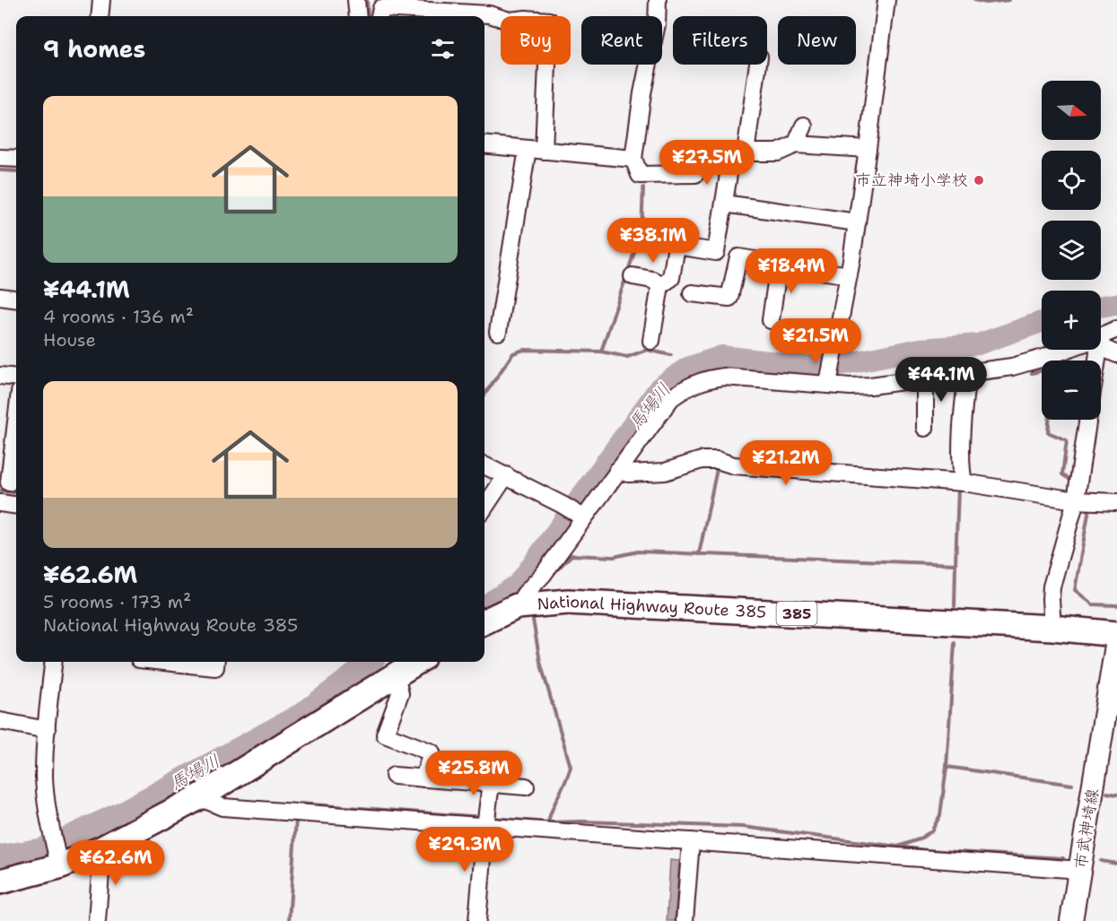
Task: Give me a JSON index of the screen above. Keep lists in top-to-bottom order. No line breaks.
{"streets":{"highway":["National Highway Route 385","385"],"main road":["市武神埼線"]},"water":["馬場川"],"places":["市立神埼小学校"],"north":"right","page":{"chip":["Buy","Rent","Filters","New"],"heading":"9 homes","map_buttons":["+","−"],"list":[{"name":"¥44.1M","note":"4 rooms · 136 m² · House"},{"name":"¥62.6M","note":"5 rooms · 173 m² · National Highway Route 385"}],"price":["¥27.5M","¥38.1M","¥18.4M","¥21.5M","¥44.1M","¥21.2M","¥25.8M","¥29.3M","¥62.6M"]}}
